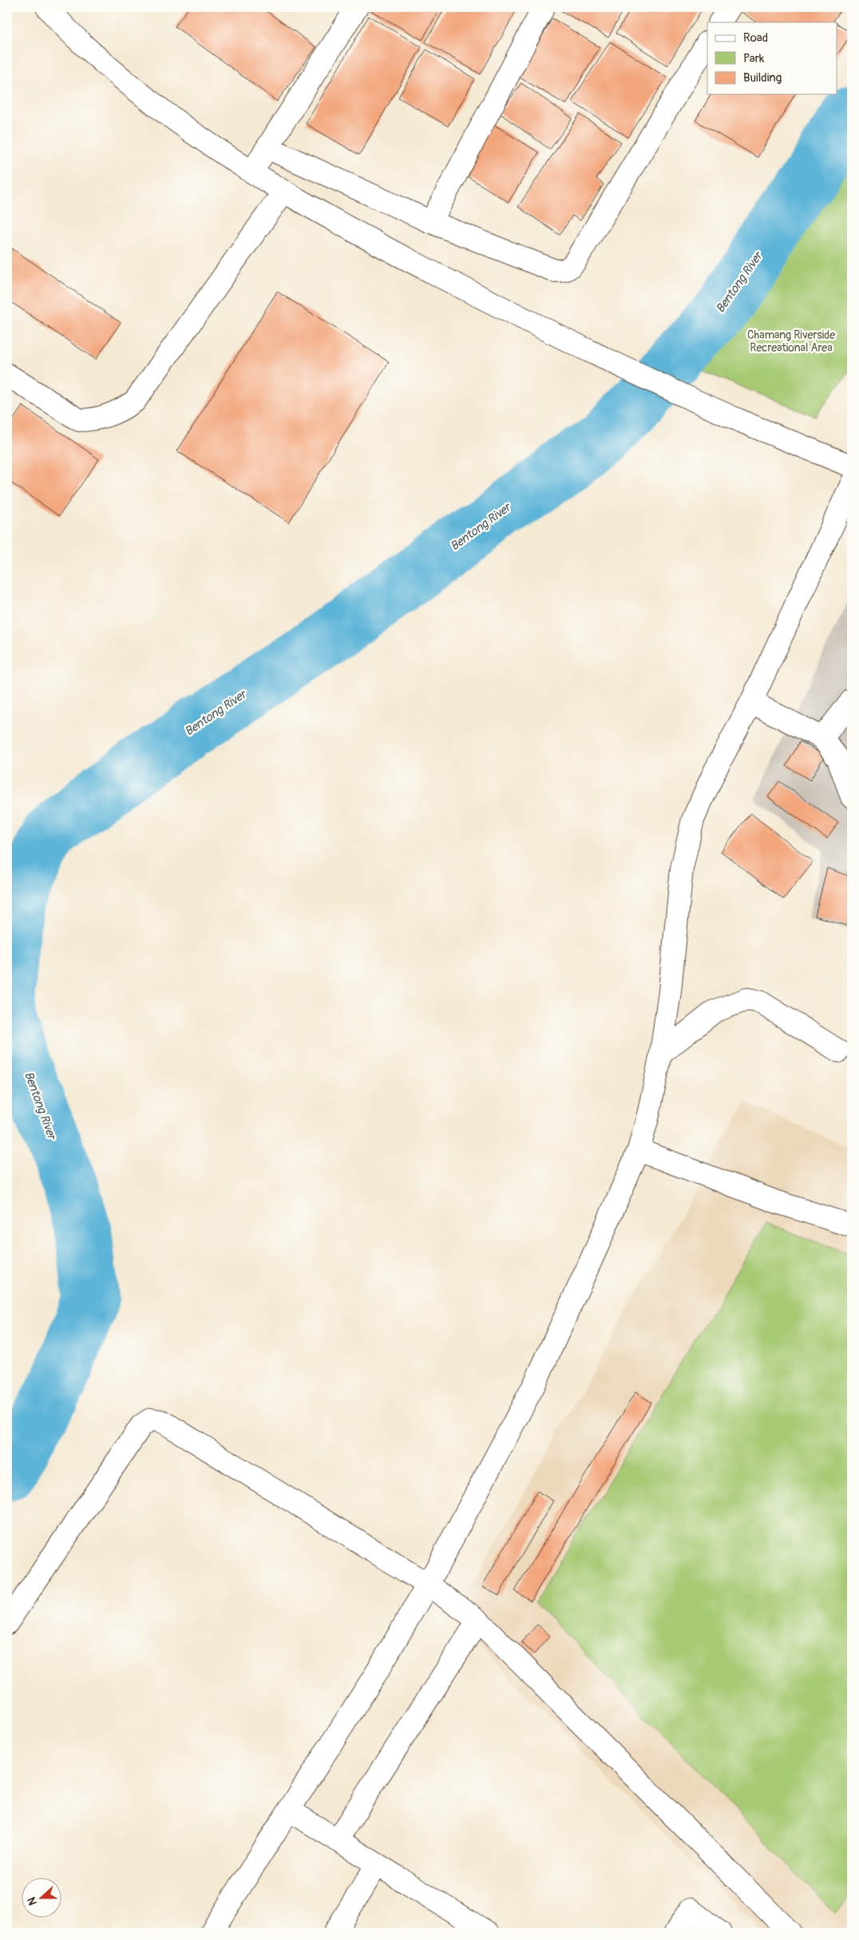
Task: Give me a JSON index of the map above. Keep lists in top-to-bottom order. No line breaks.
{"water":["Bentong River"],"parks":["Chamang Riverside Recreational Area"],"legend":["Road","Park","Building"],"north":"left"}
